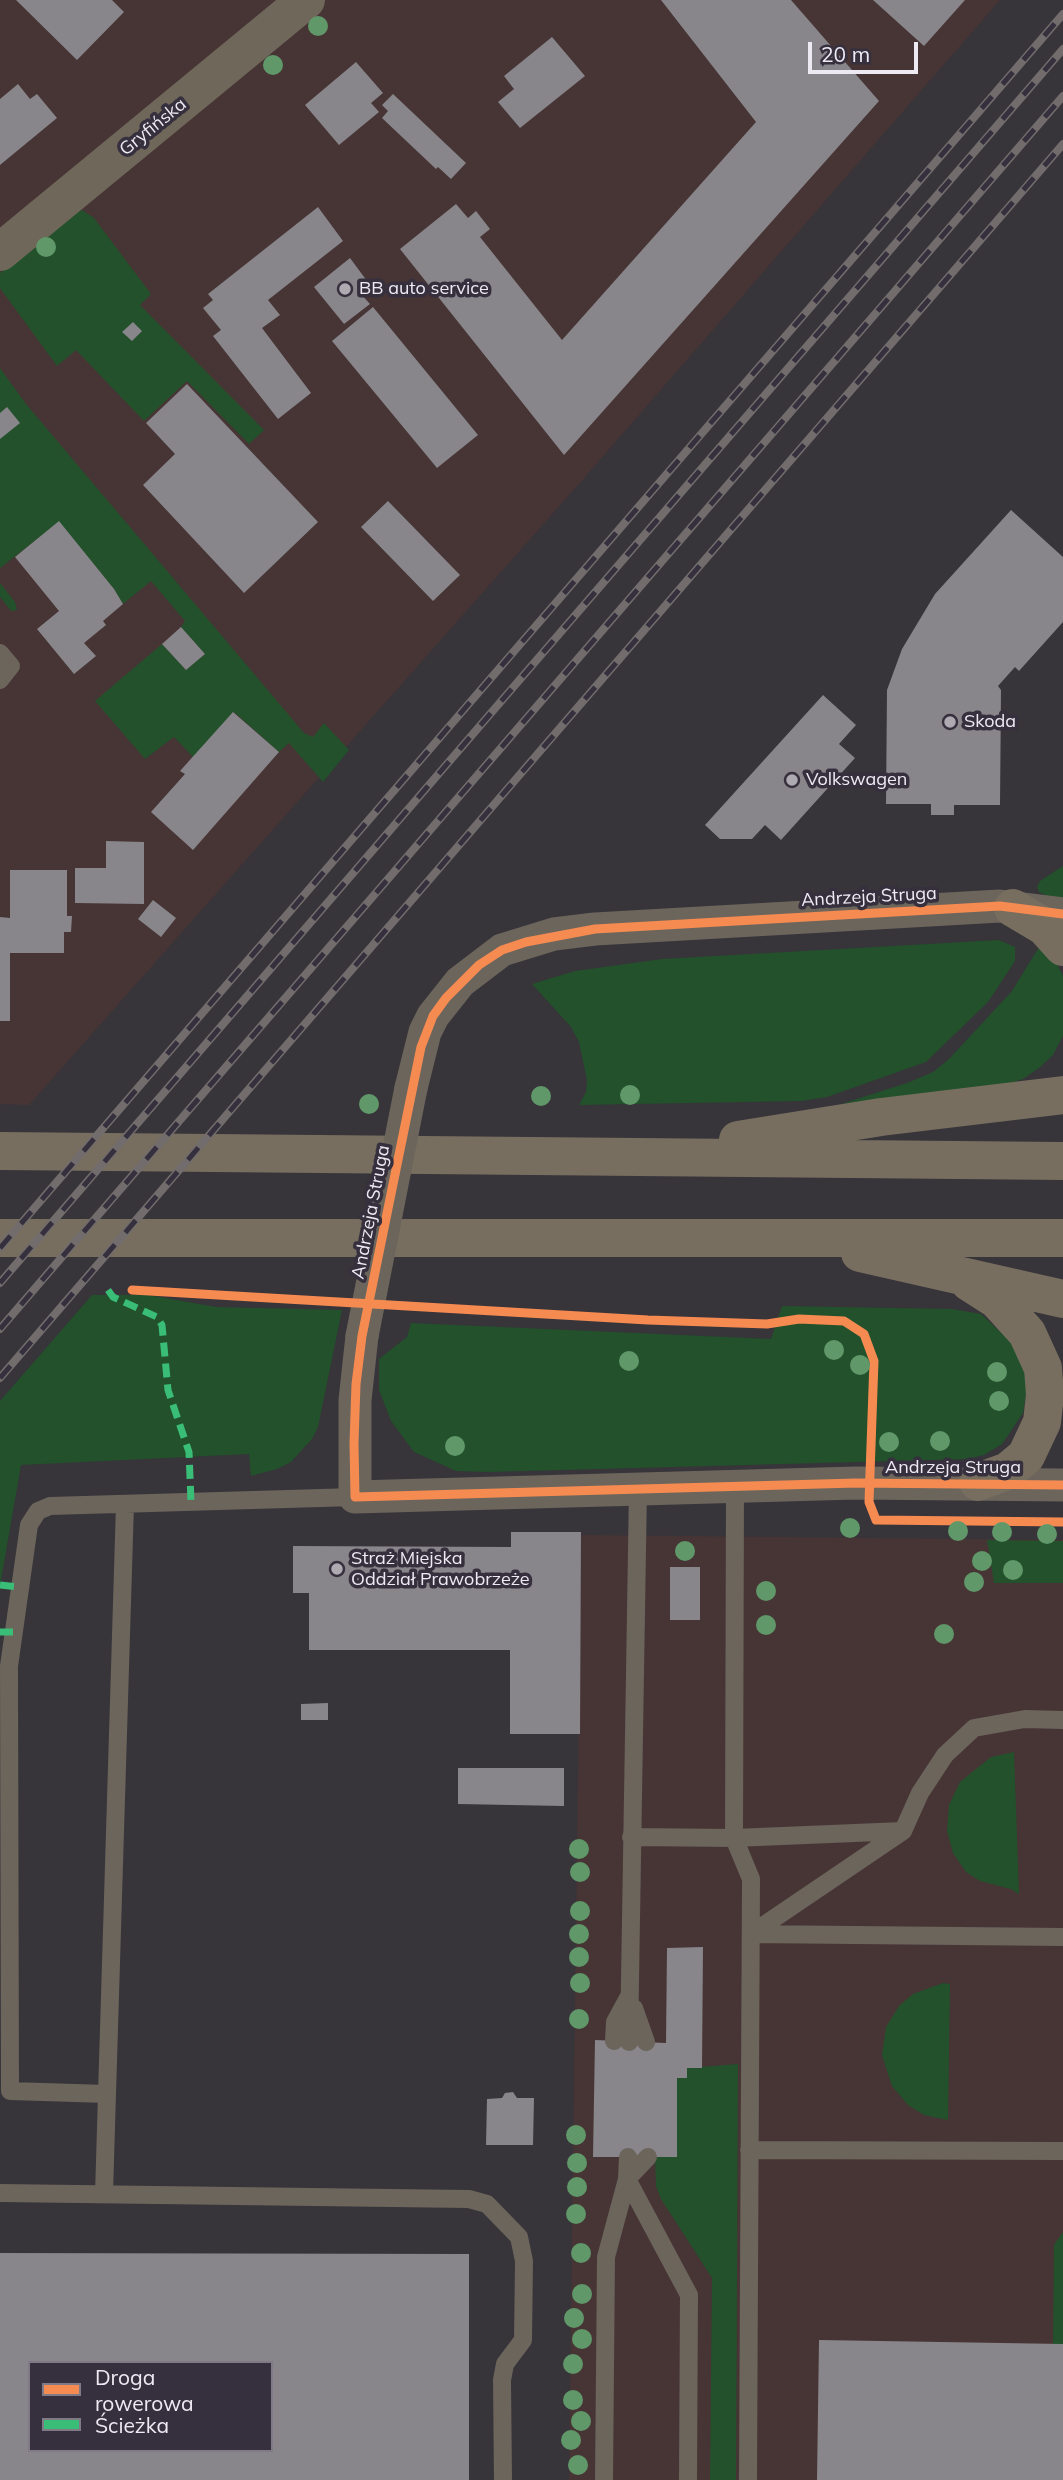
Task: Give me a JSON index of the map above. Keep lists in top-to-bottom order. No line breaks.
{"streets":{"main road":["Andrzeja Struga"],"street":["Gryfińska"]},"places":["BB auto service","Skoda","Volkswagen","Straż Miejska Oddział Prawobrzeże"],"legend":["Droga rowerowa","Ścieżka"],"scale_bar":"20 m"}
